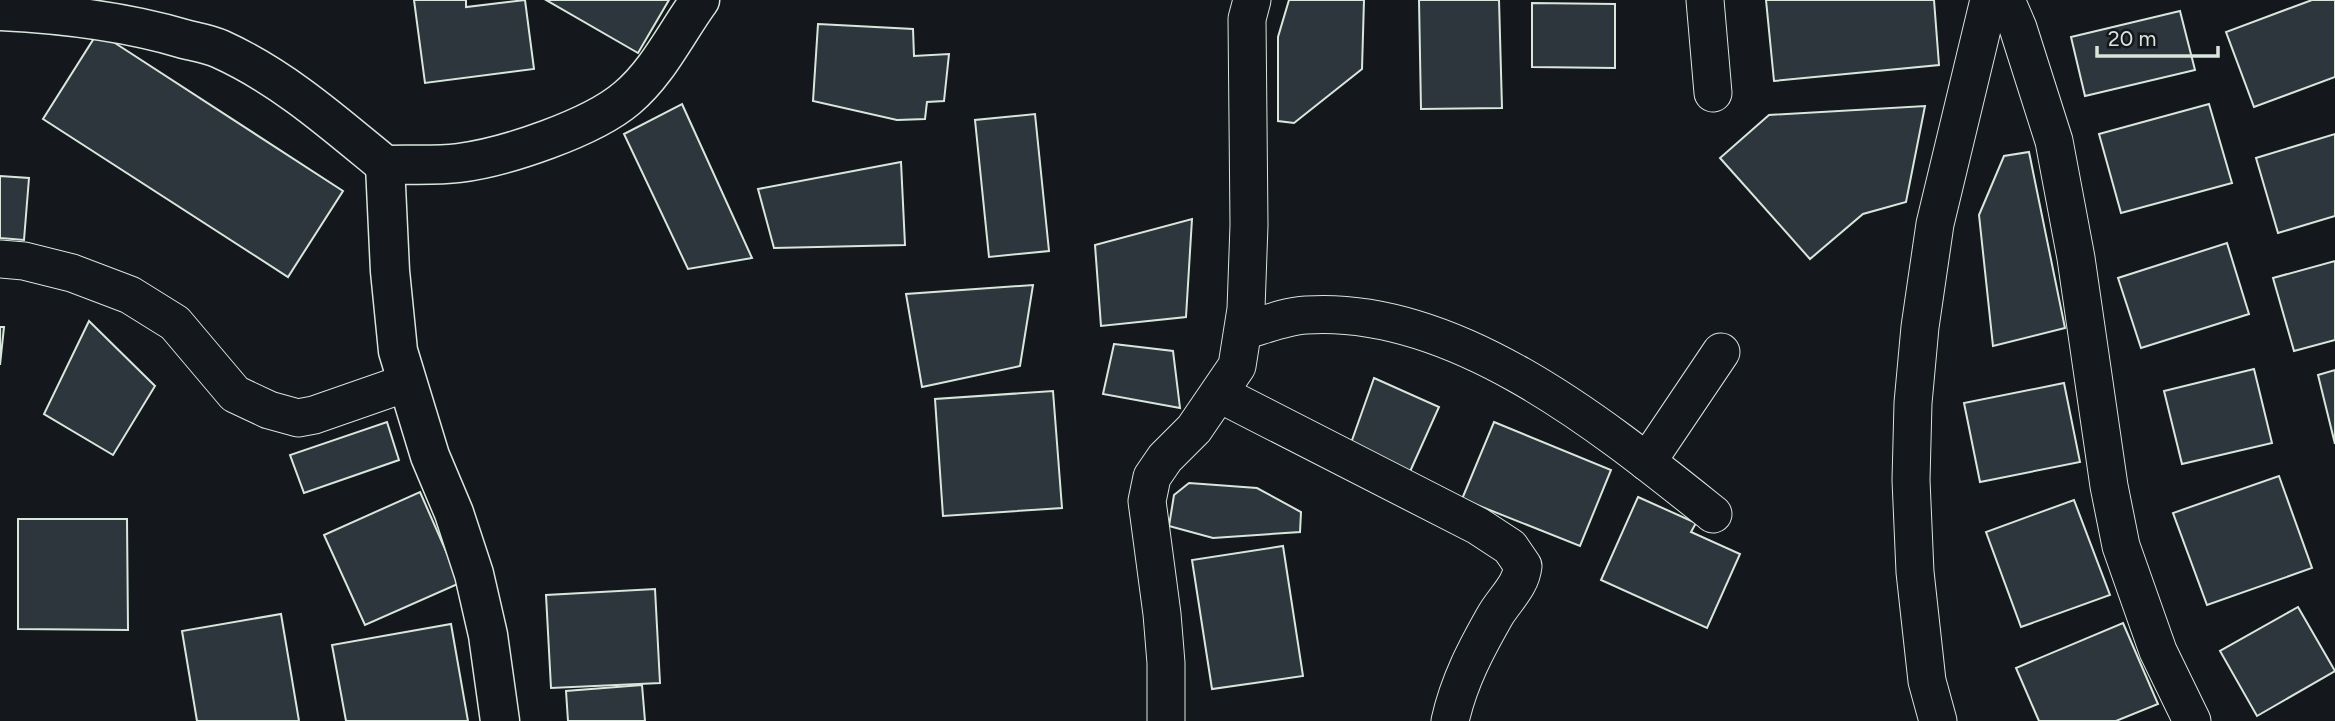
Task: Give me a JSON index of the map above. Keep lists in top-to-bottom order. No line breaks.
{"scale_bar":"20 m"}
